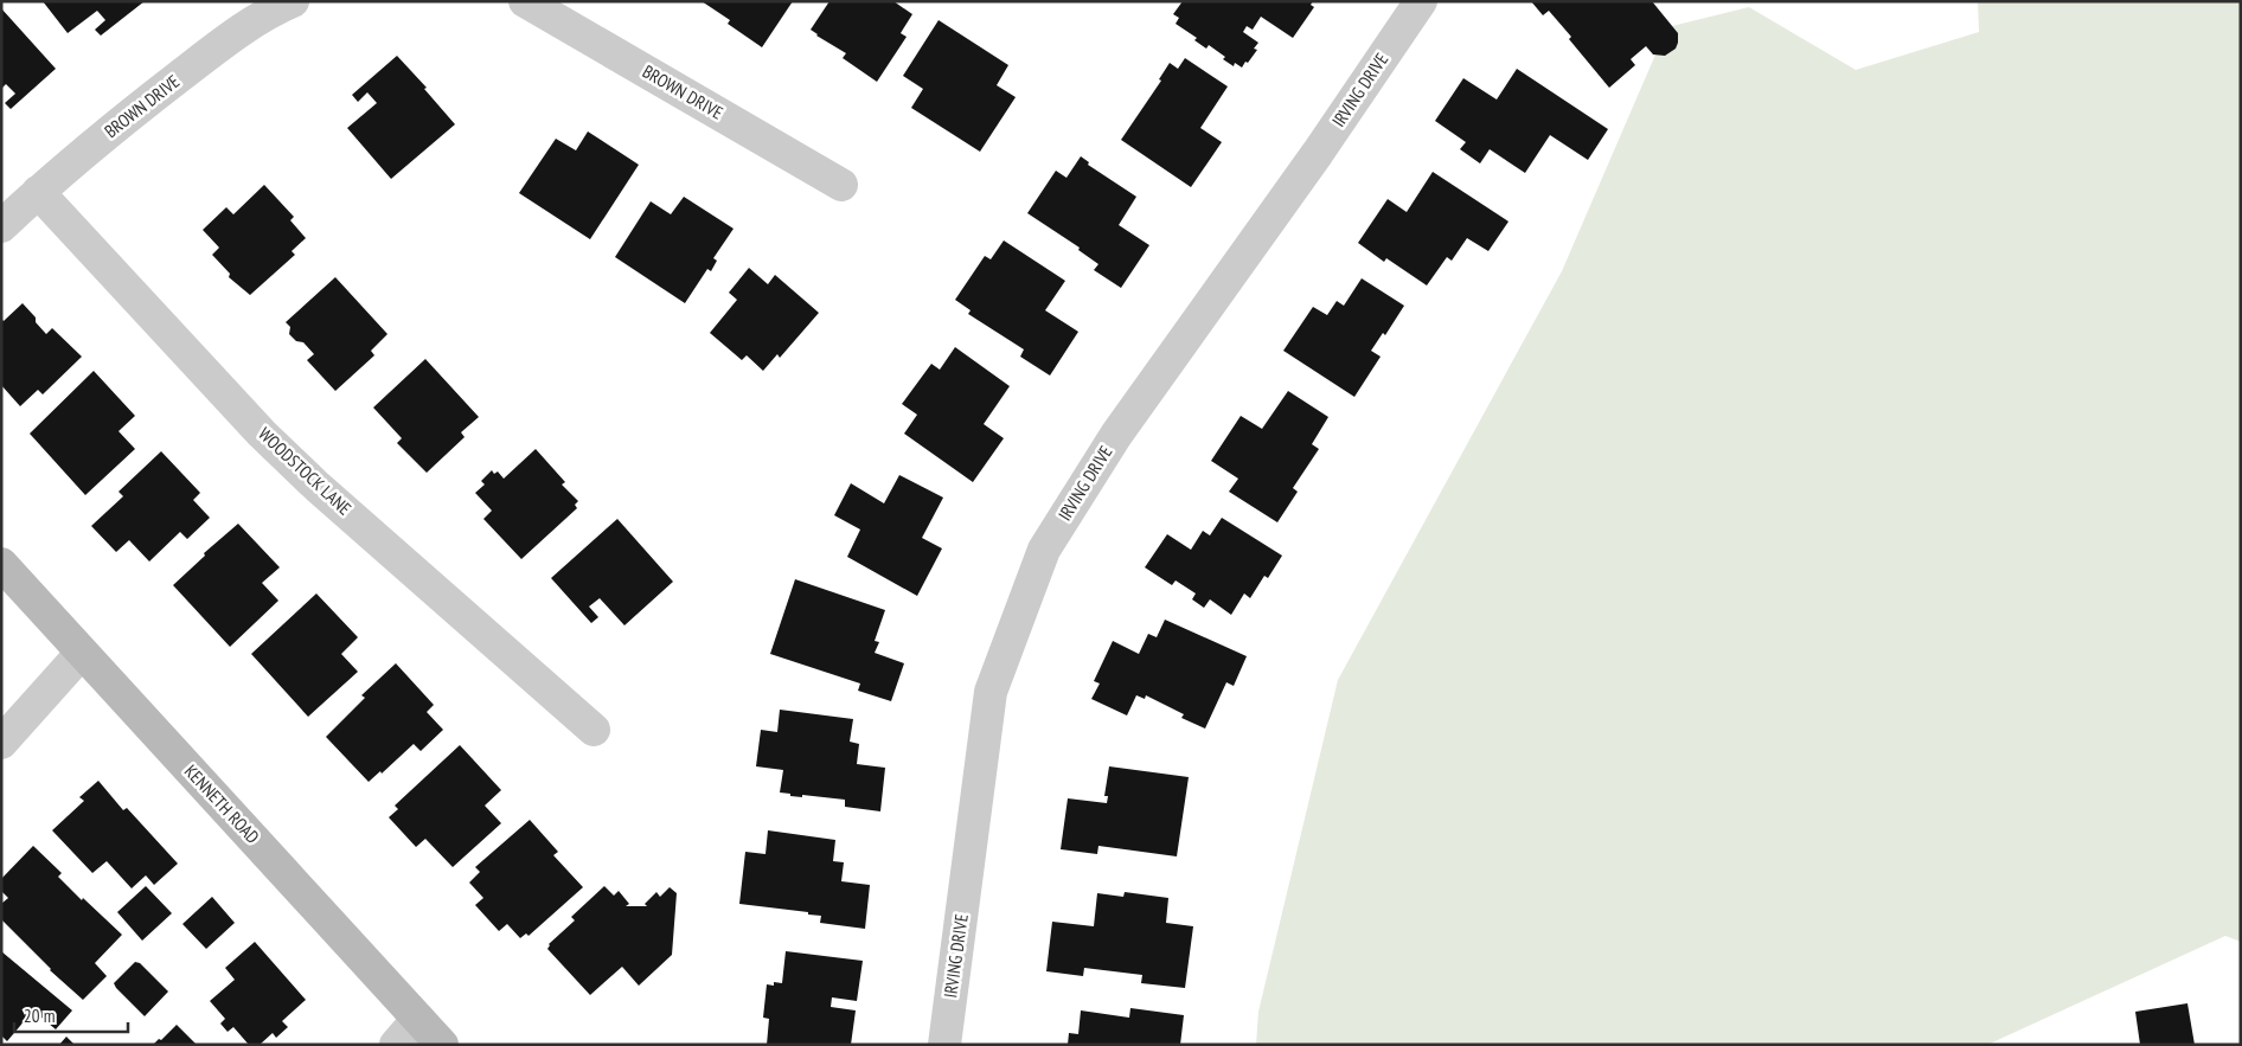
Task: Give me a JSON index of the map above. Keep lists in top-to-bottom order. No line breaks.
{"streets":{"street":["IRVING DRIVE","BROWN DRIVE","WOODSTOCK LANE","KENNETH ROAD"]},"crossings":[["BROWN DRIVE","WOODSTOCK LANE"]],"scale_bar":"20 m"}
